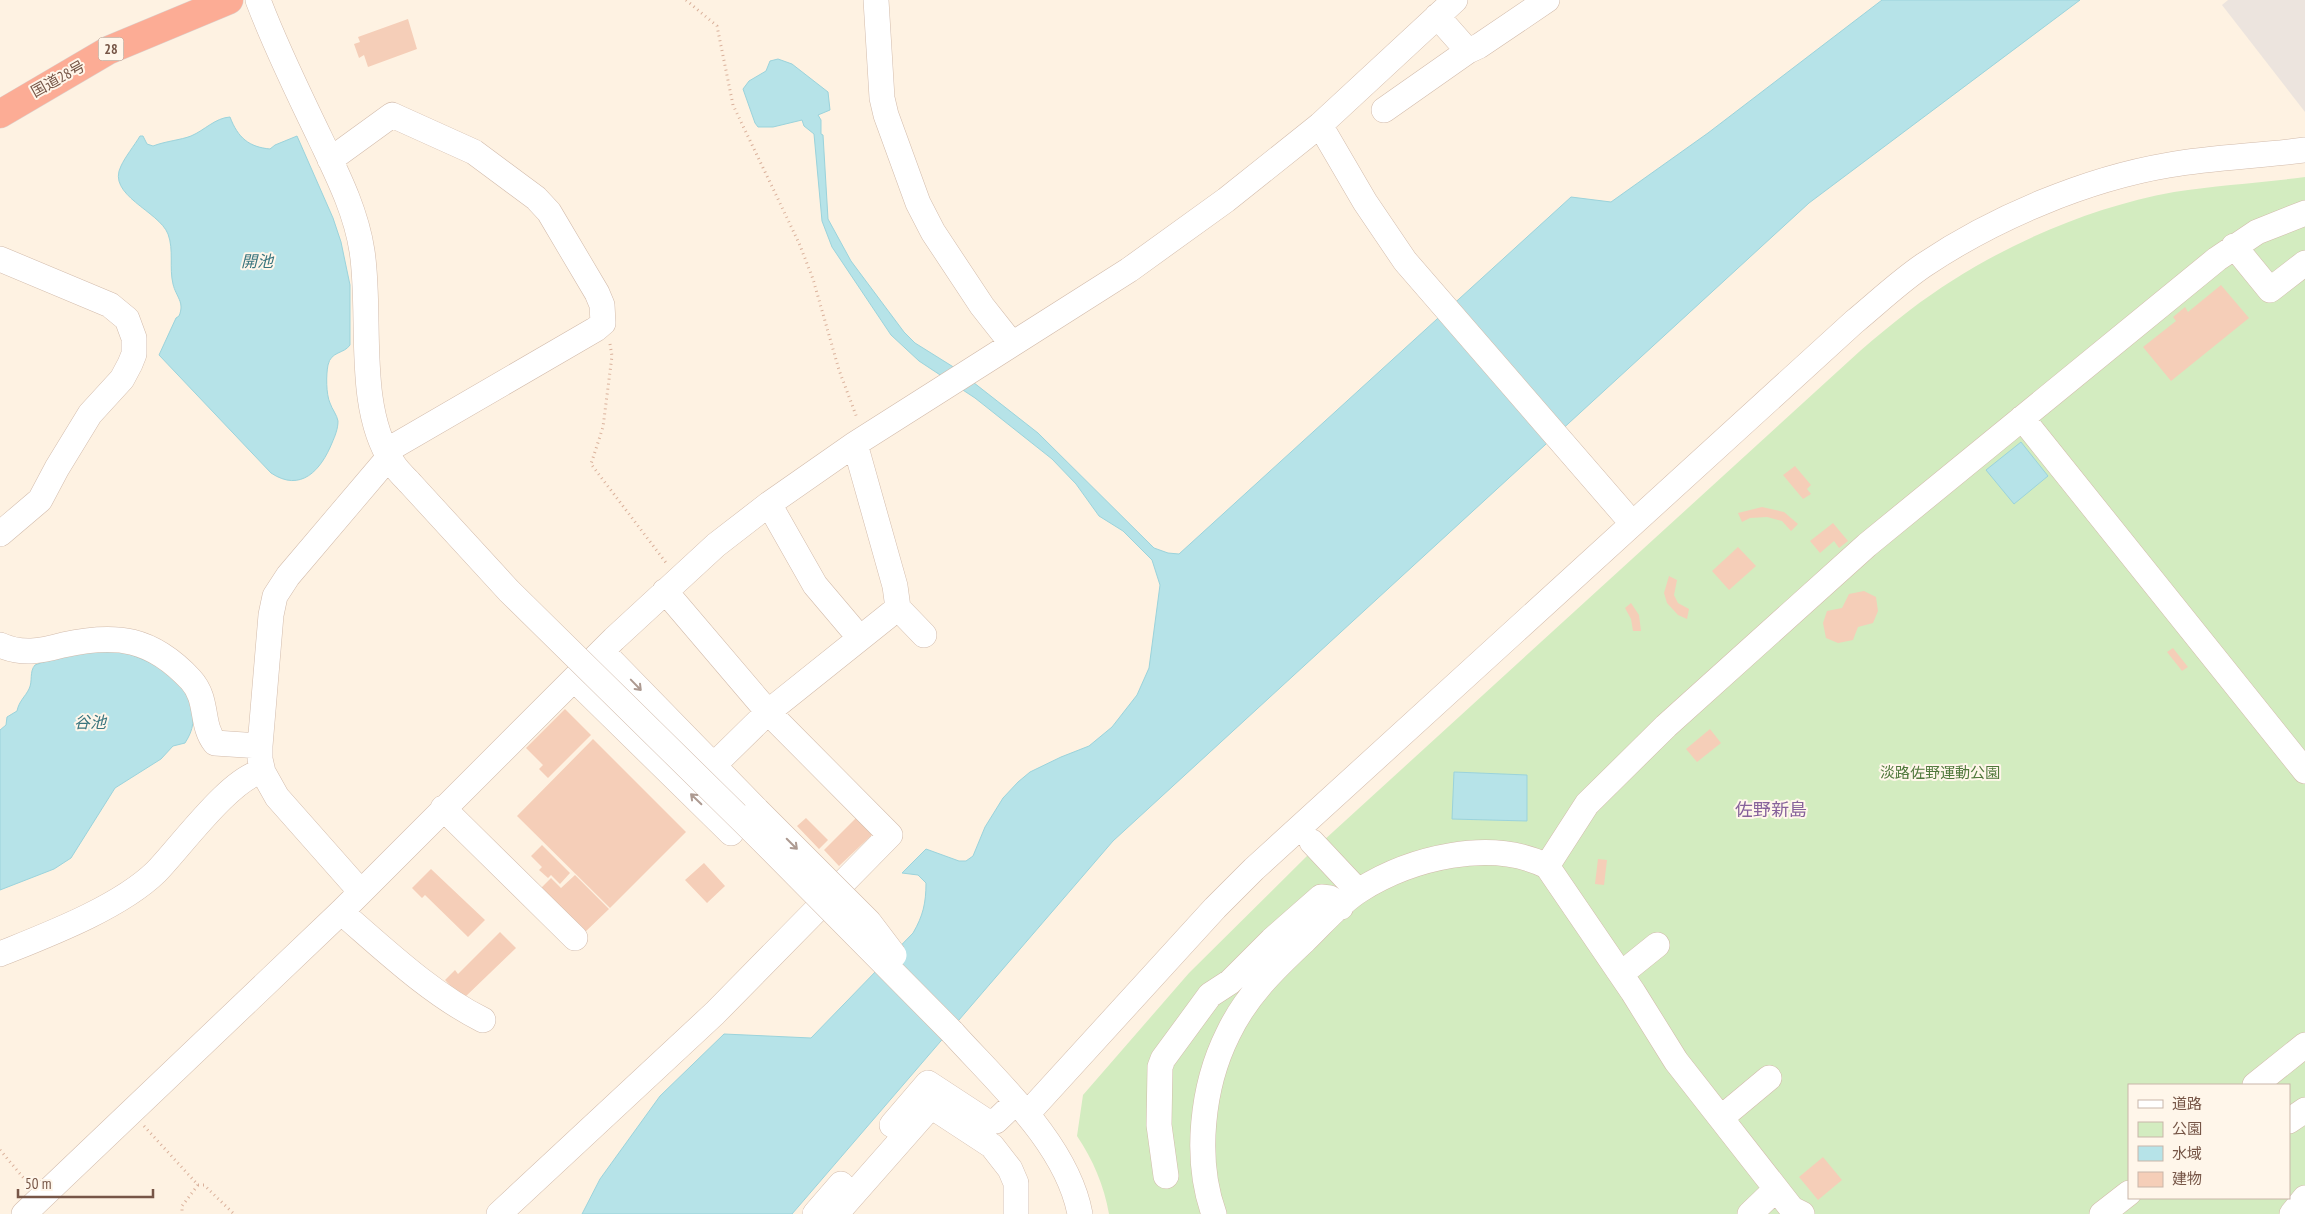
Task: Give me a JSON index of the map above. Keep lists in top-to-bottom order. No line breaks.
{"streets":{"highway":["28","国道28号"]},"districts":["佐野新島"],"water":["開池","谷池"],"parks":["淡路佐野運動公園"],"legend":["道路","公園","水域","建物"],"scale_bar":"50 m"}
